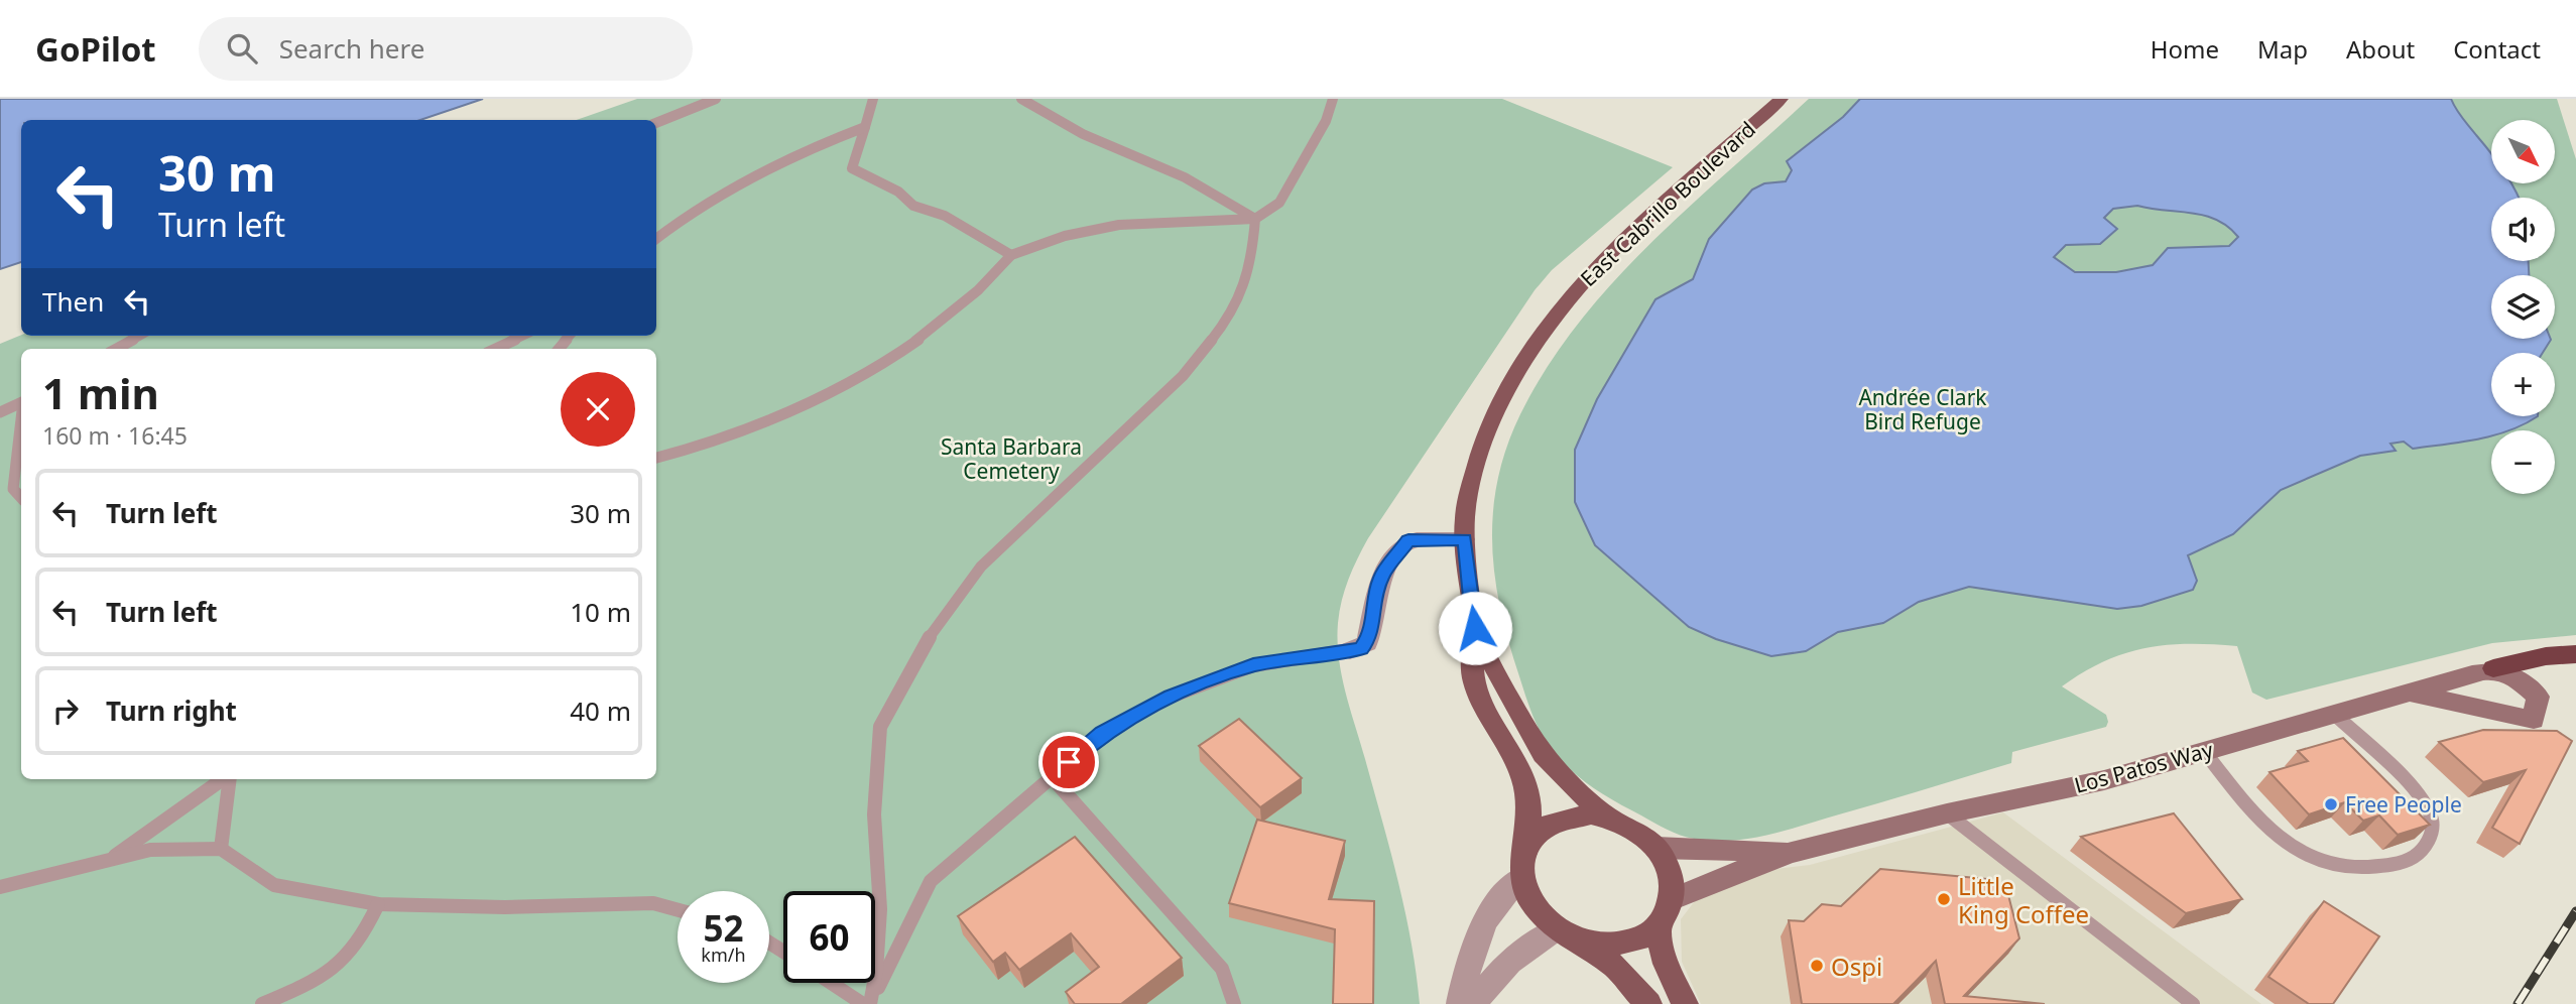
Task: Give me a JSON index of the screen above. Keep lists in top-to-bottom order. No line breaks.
{"streets":{"main road":["East Cabrillo Boulevard","Los Patos Way"]},"crossings":[["East Cabrillo Boulevard","Los Patos Way"]],"parks":["Andrée Clark Bird Refuge","Santa Barbara Cemetery"],"places":["Free People","Little King Coffee","Ospi"],"north":"bottom right","page":{"header":"GoPilot","search":"Search here","nav":["Home","Map","About","Contact"],"map_buttons":["+","−"],"turn":["30 m","Turn left"],"then":"Then","heading":["1 min","160 m · 16:45"],"list":[{"name":"Turn left","value":"30 m"},{"name":"Turn left","value":"10 m"},{"name":"Turn right","value":"40 m"}],"speed":"52 km/h","limit":"60"}}
